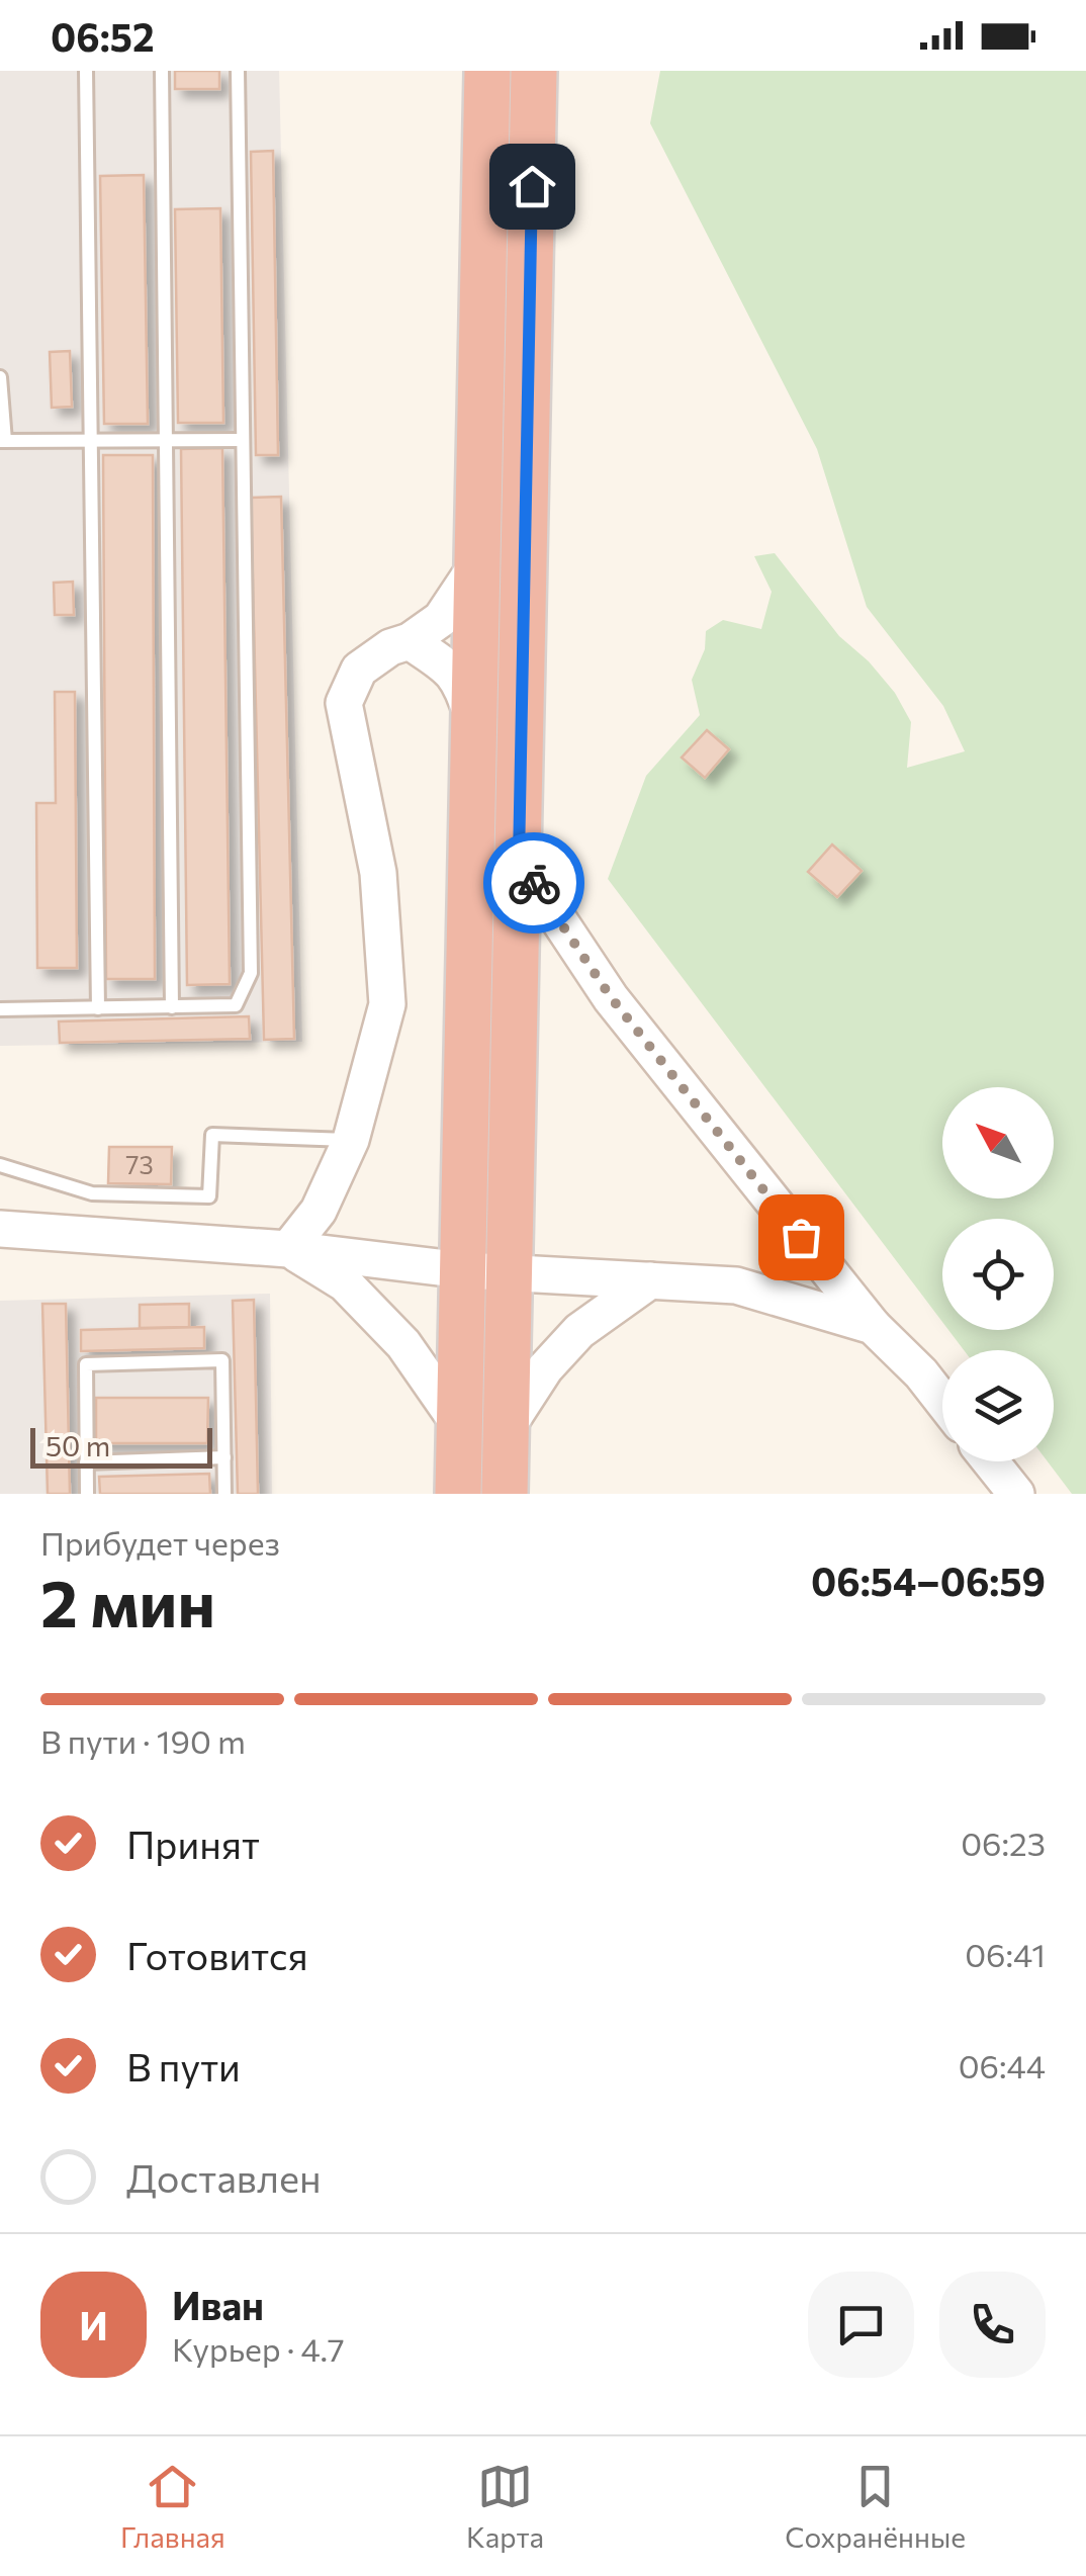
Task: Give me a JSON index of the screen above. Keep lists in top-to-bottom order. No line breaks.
{"house_numbers":["73"],"scale_bar":"50 m","north":"top left","page":{"status":"06:52","scale":"50 m","heading":["2 мин","Прибудет через","06:54–06:59"],"panel":["Иван","Курьер · 4.7"],"bar":"В пути · 190 m","list":[["Принят","06:23"],["Готовится","06:41"],["В пути","06:44"],"Доставлен"],"round":"И","tabs":["Главная","Карта","Сохранённые"]}}
